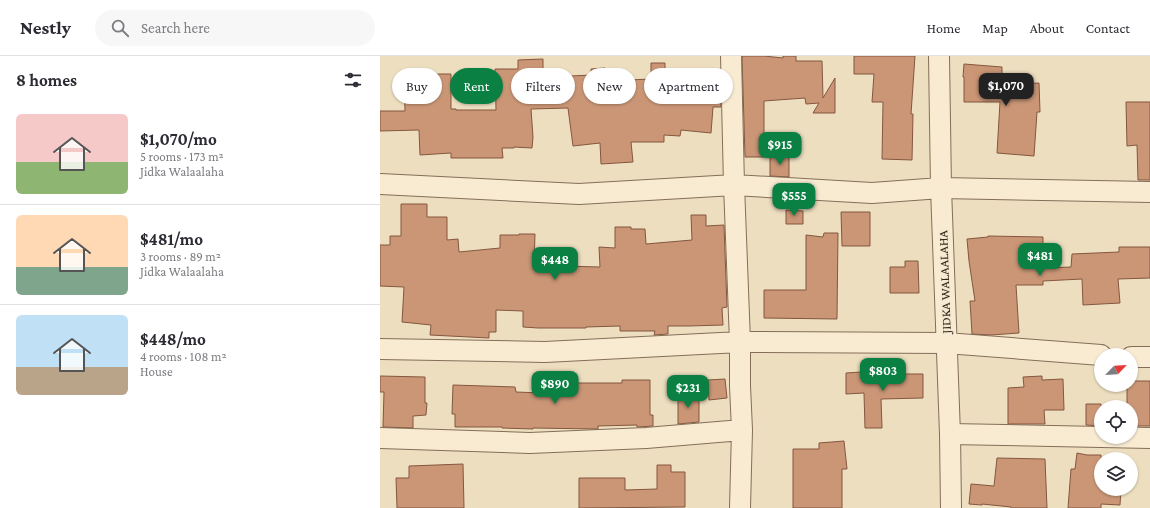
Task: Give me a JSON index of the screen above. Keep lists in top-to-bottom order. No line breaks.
{"streets":{"street":["JIDKA WALAALAHA"]},"north":"top right","page":{"header":"Nestly","search":"Search here","nav":["Home","Map","About","Contact"],"heading":"8 homes","chip":["Buy","Rent","Filters","New","Apartment"],"price":["$1,070","$915","$555","$481","$448","$803","$890","$231"],"list":[{"name":"$1,070/mo","note":"5 rooms · 173 m² · Jidka Walaalaha"},{"name":"$481/mo","note":"3 rooms · 89 m² · Jidka Walaalaha"},{"name":"$448/mo","note":"4 rooms · 108 m² · House"}]}}
